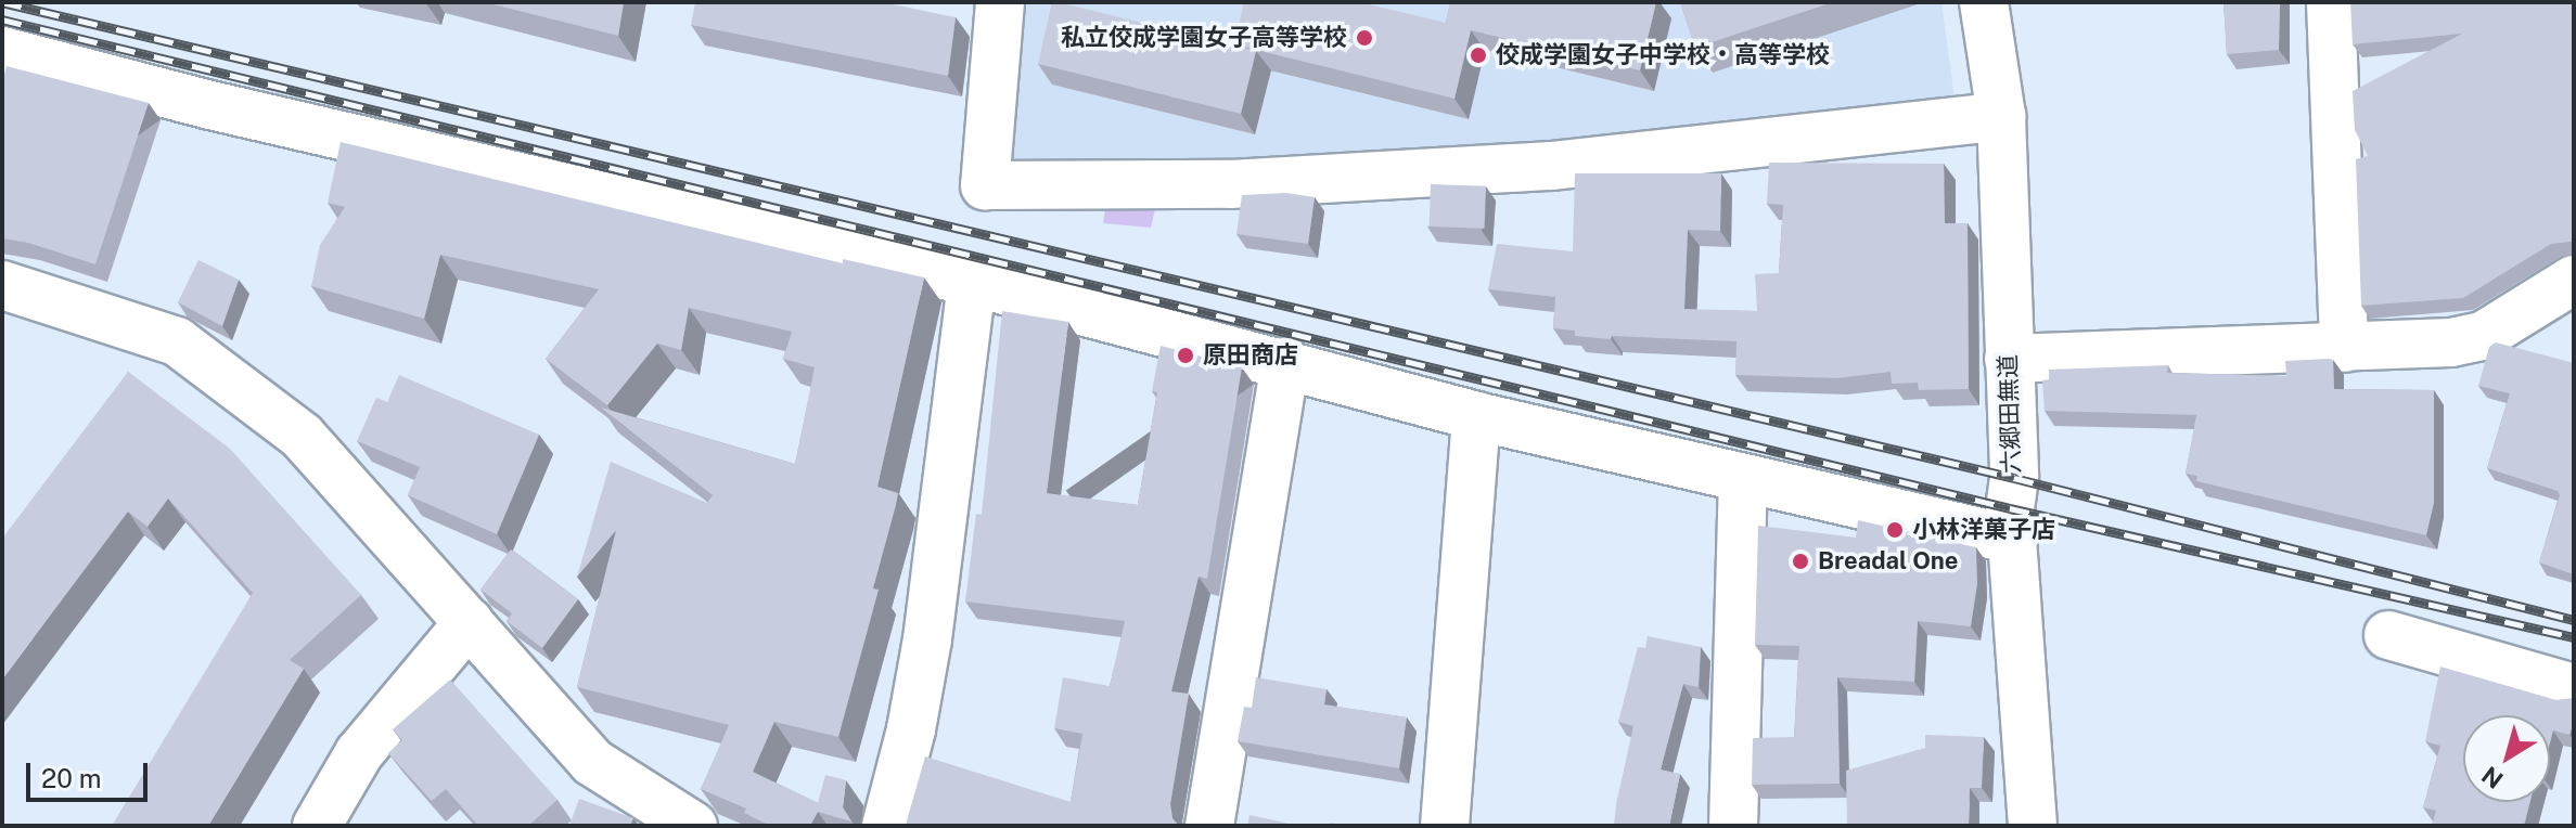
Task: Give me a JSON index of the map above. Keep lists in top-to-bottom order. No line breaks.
{"streets":{"street":["六郷田無道"]},"places":["私立佼成学園女子高等学校","佼成学園女子中学校・高等学校","原田商店","小林洋菓子店","Breadal One"],"scale_bar":"20 m","north":"bottom left"}
